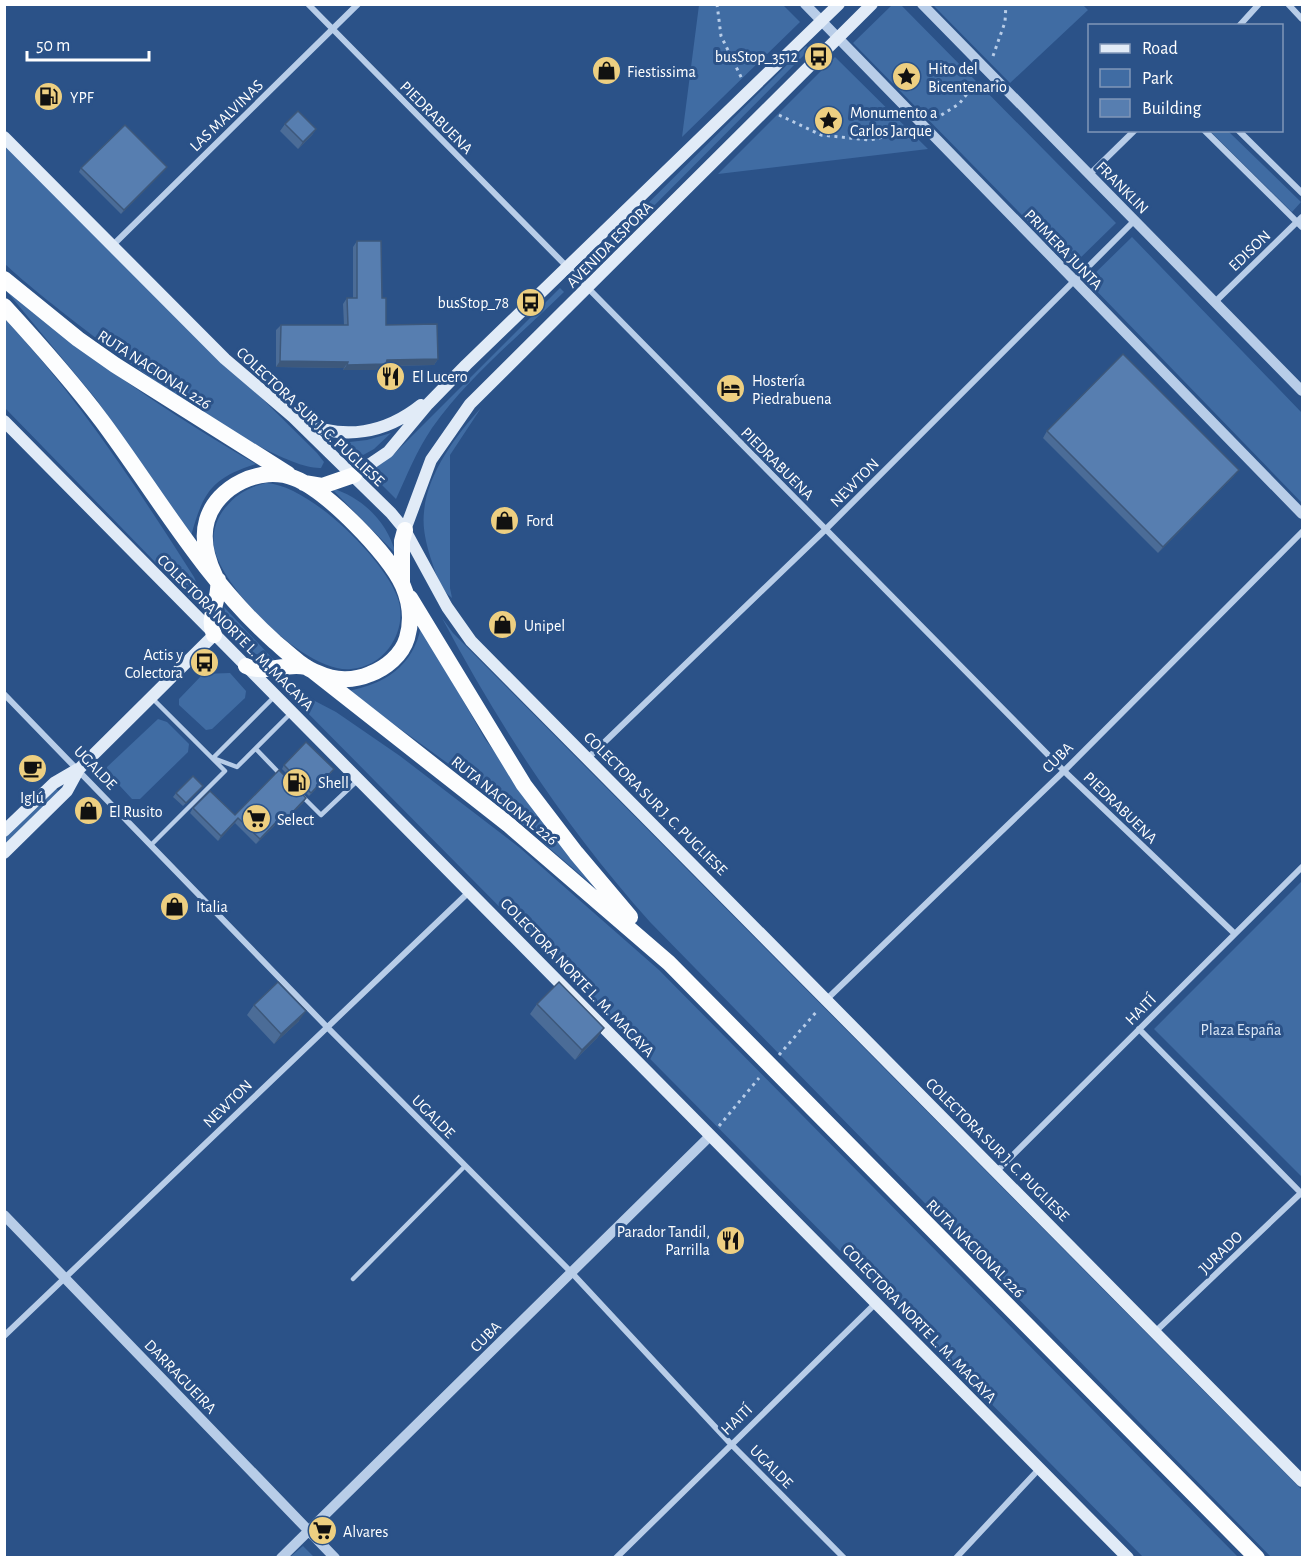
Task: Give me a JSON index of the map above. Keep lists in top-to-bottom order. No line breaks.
{"streets":{"highway":["RUTA NACIONAL 226"],"main road":["AVENIDA ESPORA","COLECTORA SUR J. C. PUGLIESE","COLECTORA NORTE L. M. MACAYA"],"street":["LAS MALVINAS","PIEDRABUENA","FRANKLIN","PRIMERA JUNTA","EDISON","NEWTON","CUBA","UGALDE","HAITÍ","JURADO","DARRAGUEIRA"]},"crossings":[["LAS MALVINAS","PIEDRABUENA"],["LAS MALVINAS","COLECTORA SUR J. C. PUGLIESE"],["PIEDRABUENA","AVENIDA ESPORA"],["PIEDRABUENA","NEWTON"],["PIEDRABUENA","CUBA"],["PIEDRABUENA","HAITÍ"],["FRANKLIN","EDISON"],["FRANKLIN","NEWTON"],["AVENIDA ESPORA","PRIMERA JUNTA"],["AVENIDA ESPORA","COLECTORA SUR J. C. PUGLIESE"],["PRIMERA JUNTA","NEWTON"],["COLECTORA SUR J. C. PUGLIESE","NEWTON"],["COLECTORA SUR J. C. PUGLIESE","CUBA"],["COLECTORA SUR J. C. PUGLIESE","HAITÍ"],["COLECTORA SUR J. C. PUGLIESE","JURADO"],["NEWTON","COLECTORA NORTE L. M. MACAYA"],["NEWTON","UGALDE"],["NEWTON","DARRAGUEIRA"],["COLECTORA NORTE L. M. MACAYA","CUBA"],["COLECTORA NORTE L. M. MACAYA","HAITÍ"],["CUBA","UGALDE"],["CUBA","DARRAGUEIRA"],["UGALDE","HAITÍ"]],"parks":["Plaza España"],"places":{"bus stop":["busStop_3512","busStop_78","Actis y Colectora"],"shop":["Fiestissima","Ford","Unipel","El Rusito","Italia"],"place":["Hito del Bicentenario","Monumento a Carlos Jarque"],"fuel station":["YPF","Shell"],"restaurant":["El Lucero","Parador Tandil, Parrilla"],"hotel":["Hostería Piedrabuena"],"cafe":["Iglú"],"supermarket":["Select","Alvares"]},"legend":["Road","Park","Building"],"scale_bar":"50 m"}
